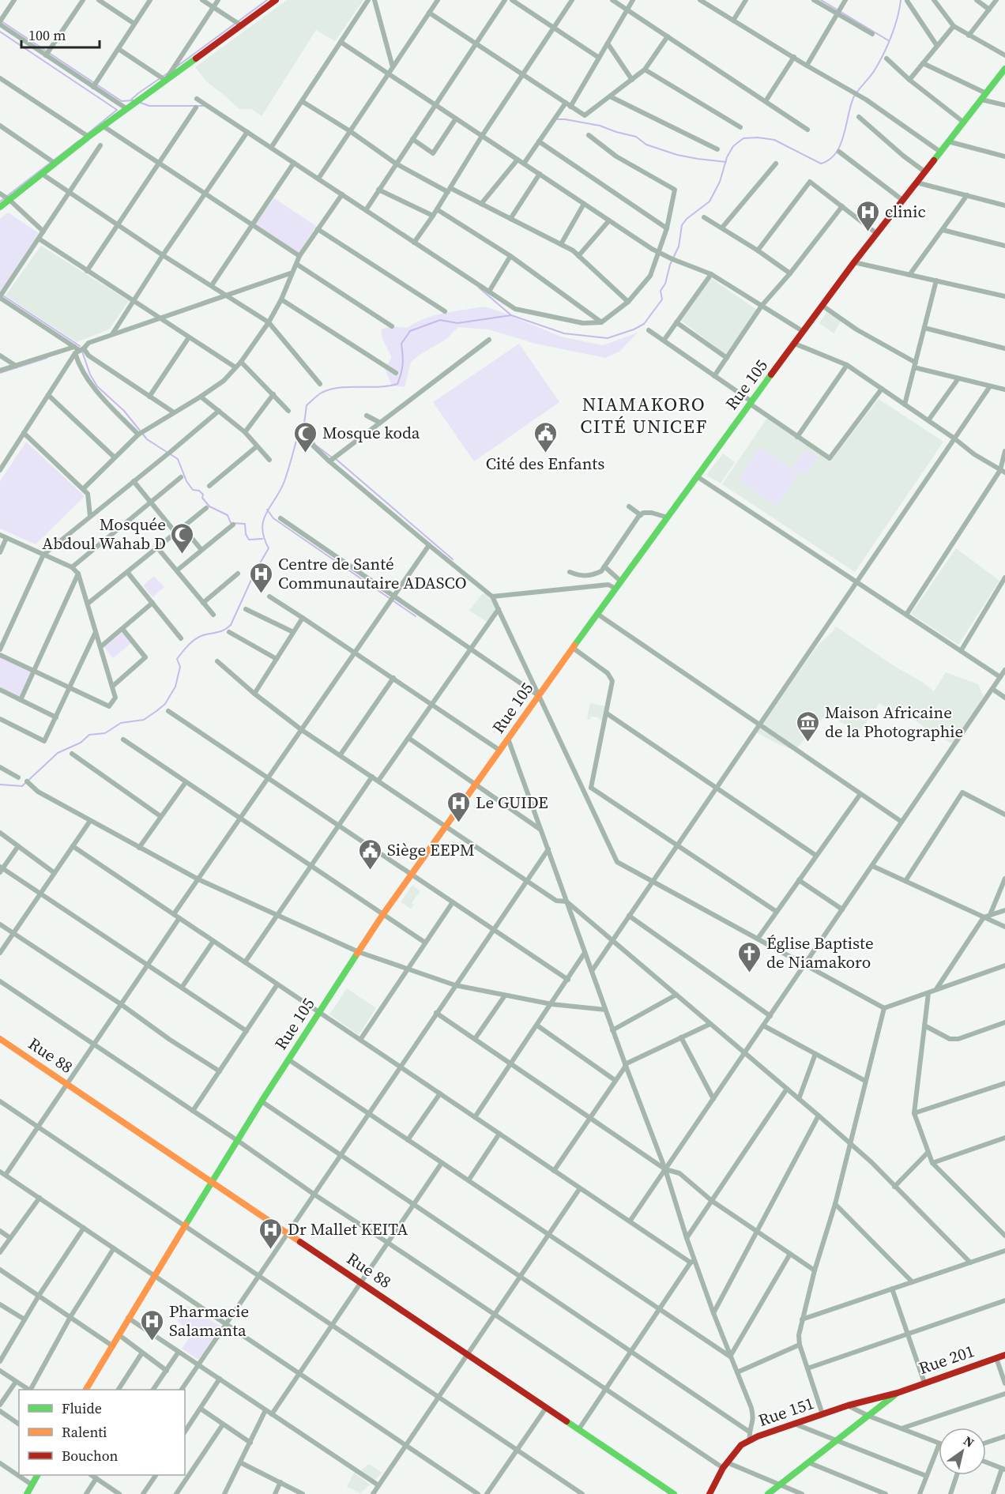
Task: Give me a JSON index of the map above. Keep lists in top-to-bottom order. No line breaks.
{"streets":{"street":["Rue 105","Rue 88","Rue 201","Rue 151"]},"crossings":[["Rue 105","Rue 88"],["Rue 201","Rue 151"]],"districts":["NIAMAKORO CITÉ UNICEF"],"places":{"hospital":["clinic","Centre de Santé Communautaire ADASCO","Le GUIDE","Dr Mallet KEITA","Pharmacie Salamanta"],"mosque":["Mosque koda","Mosquée Abdoul Wahab D"],"public building":["Cité des Enfants","Siège EEPM"],"museum":["Maison Africaine de la Photographie"],"church":["Église Baptiste de Niamakoro"]},"legend":["Fluide","Ralenti","Bouchon"],"scale_bar":"100 m","north":"top right"}
